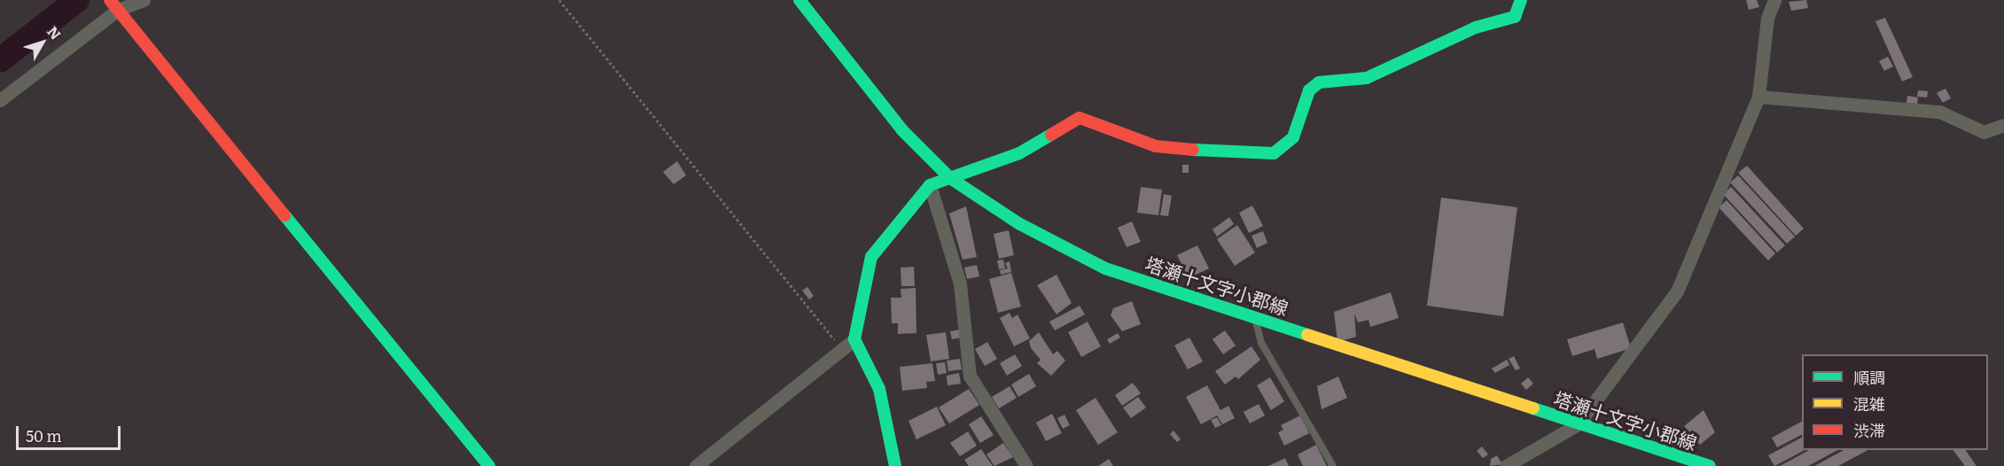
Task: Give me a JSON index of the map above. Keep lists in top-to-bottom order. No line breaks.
{"streets":{"street":["塔瀬十文字小郡線"]},"legend":["順調","混雑","渋滞"],"scale_bar":"50 m","north":"top right"}
